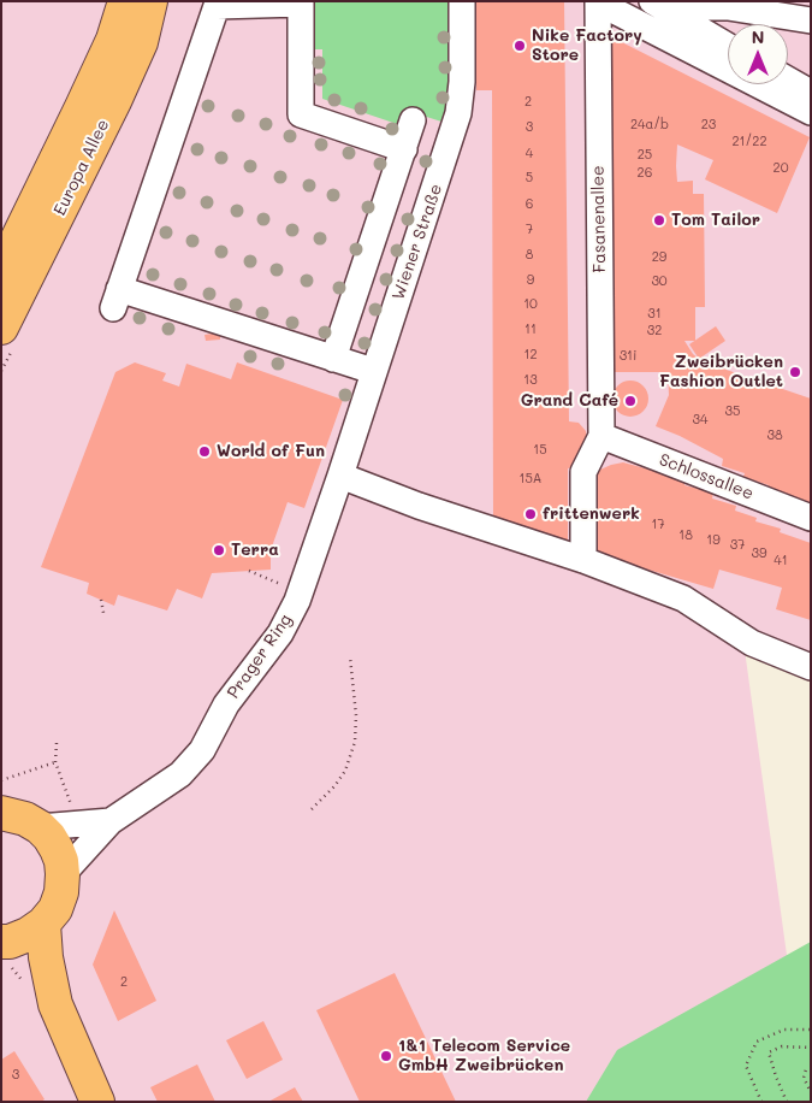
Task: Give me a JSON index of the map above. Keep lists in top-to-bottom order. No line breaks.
{"streets":{"main road":["Europa Allee"],"street":["Fasanenallee","Wiener Straße","Schlossallee","Prager Ring"]},"crossings":[["Fasanenallee","Schlossallee"],["Wiener Straße","Prager Ring"]],"places":["Nike Factory Store","Tom Tailor","Zweibrücken Fashion Outlet","Grand Café","World of Fun","frittenwerk","Terra","1&1 Telecom Service GmbH Zweibrücken"],"house_numbers":["2","24a/b","23","3","21/22","4","25","20","26","5","6","7","8","29","9","30","10","31","11","32","12","31i","13","35","34","38","15","15A","17","18","19","37","39","41","2","3"],"north":"top"}
